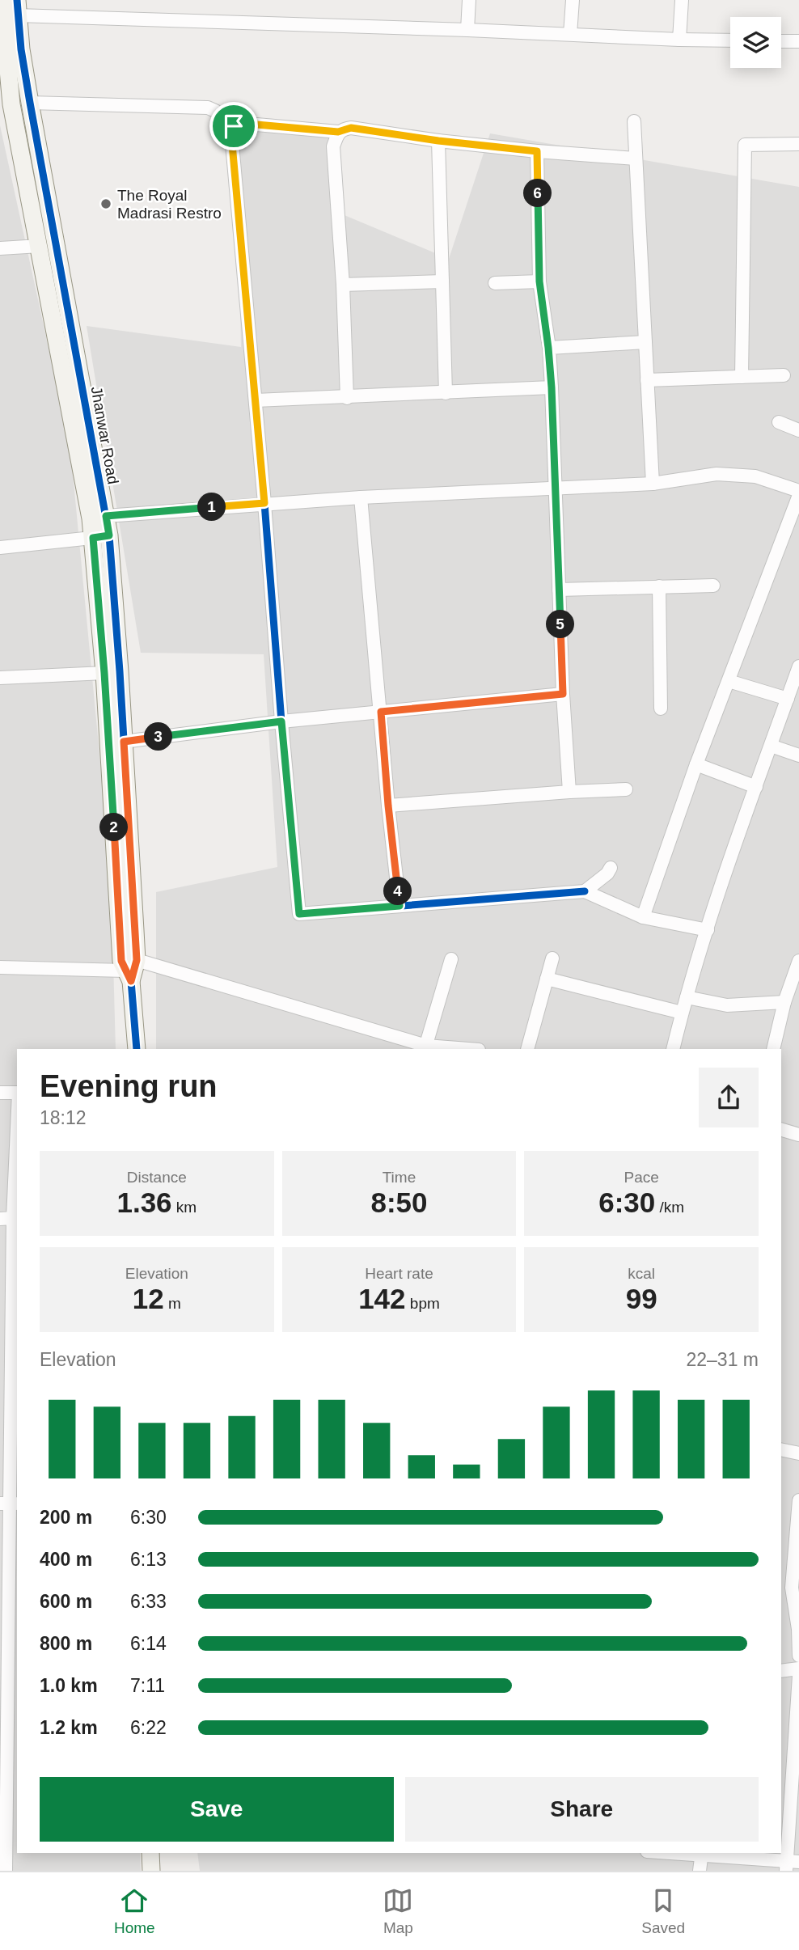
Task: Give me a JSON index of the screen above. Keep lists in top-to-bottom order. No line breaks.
{"streets":{"street":["Jhanwar Road"]},"places":["The Royal Madrasi Restro"],"page":{"pins":["6","1","5","3","2","4"],"heading":["Evening run","18:12"],"stats":[["Distance","1.36 km"],["Time","8:50"],["Pace","6:30 /km"],["Elevation","12 m"],["Heart rate","142 bpm"],["kcal","99"]],"chart":["Elevation","22–31 m"],"list":[{"name":"200 m","note":"6:30"},{"name":"400 m","note":"6:13"},{"name":"600 m","note":"6:33"},{"name":"800 m","note":"6:14"},{"name":"1.0 km","note":"7:11"},{"name":"1.2 km","note":"6:22"}],"buttons":["Save","Share"],"tabs":["Home","Map","Saved"]}}
